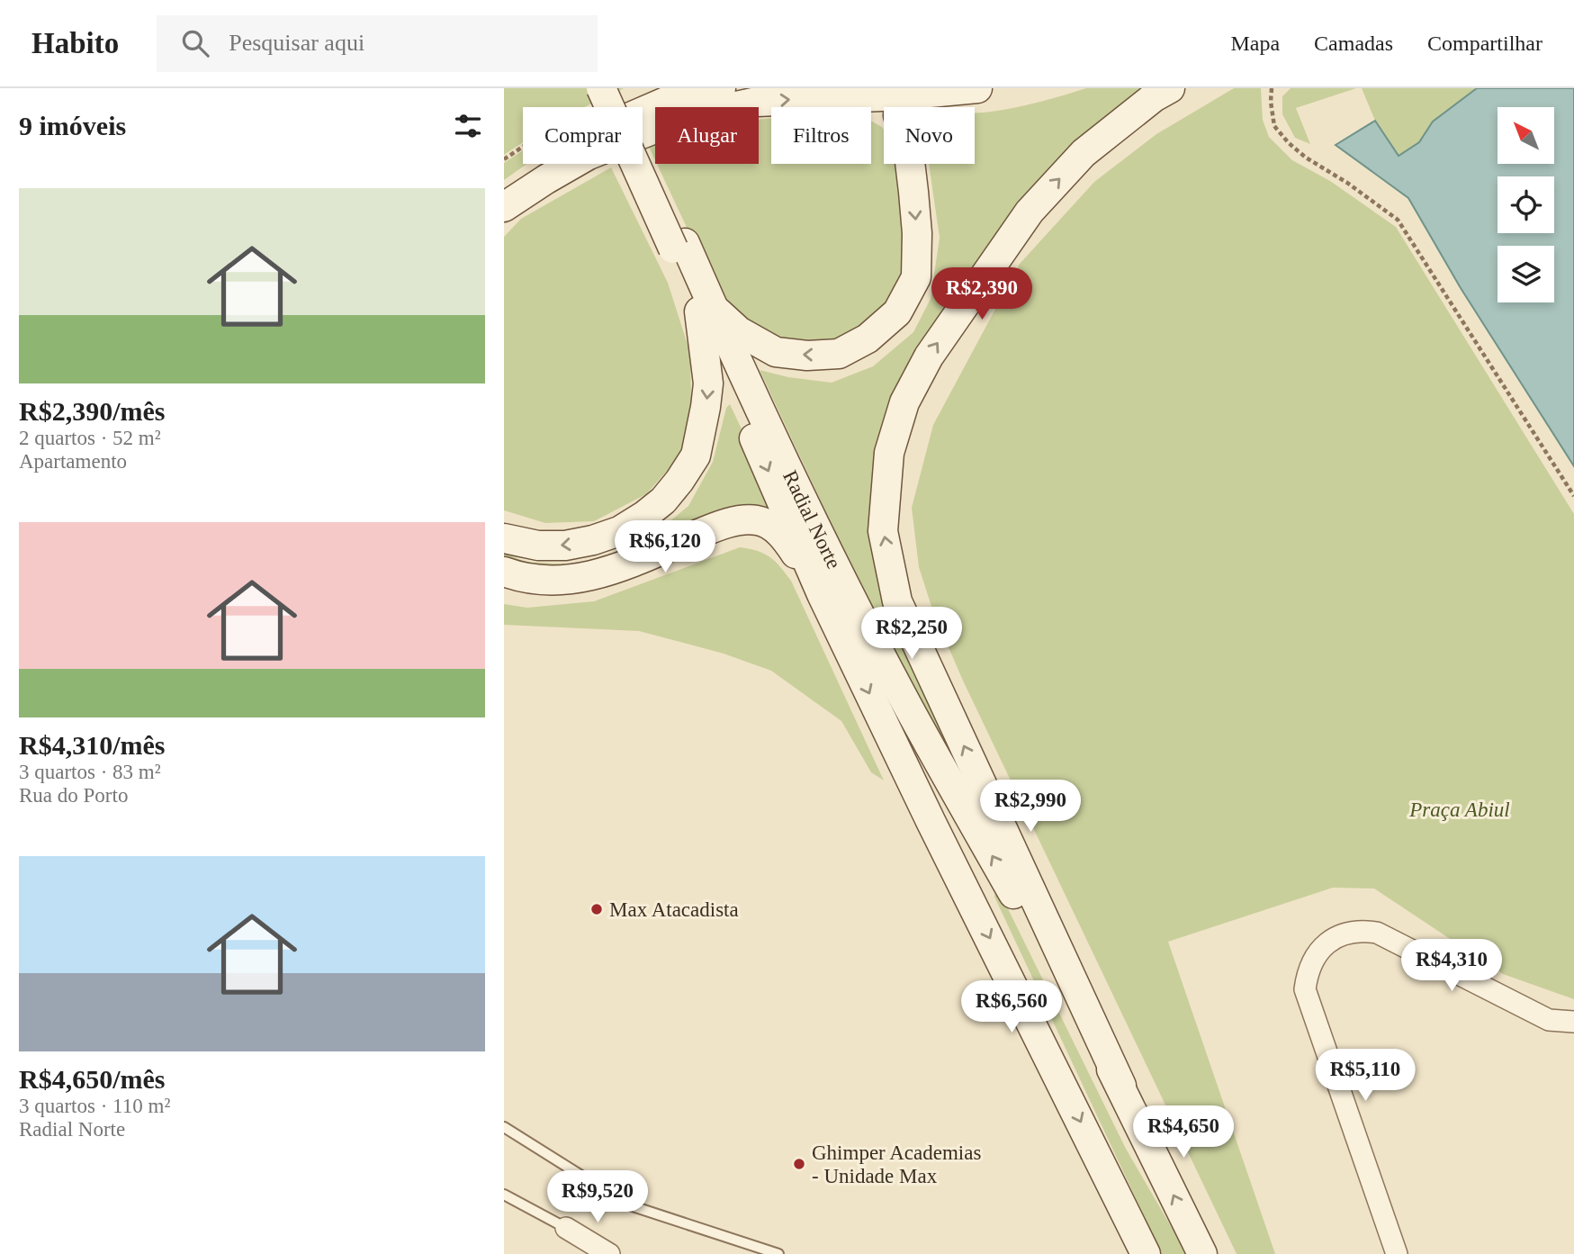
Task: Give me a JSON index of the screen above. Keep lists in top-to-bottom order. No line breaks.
{"streets":{"main road":["Radial Norte"]},"parks":["Praça Abiul"],"places":["Max Atacadista","Ghimper Academias - Unidade Max"],"north":"top left","page":{"header":"Habito","search":"Pesquisar aqui","nav":["Mapa","Camadas","Compartilhar"],"heading":"9 imóveis","chip":["Comprar","Alugar","Filtros","Novo"],"list":[{"name":"R$2,390/mês","note":"2 quartos · 52 m² · Apartamento"},{"name":"R$4,310/mês","note":"3 quartos · 83 m² · Rua do Porto"},{"name":"R$4,650/mês","note":"3 quartos · 110 m² · Radial Norte"}],"price":["R$2,390","R$6,120","R$2,250","R$2,990","R$4,310","R$6,560","R$5,110","R$4,650","R$9,520"]}}
